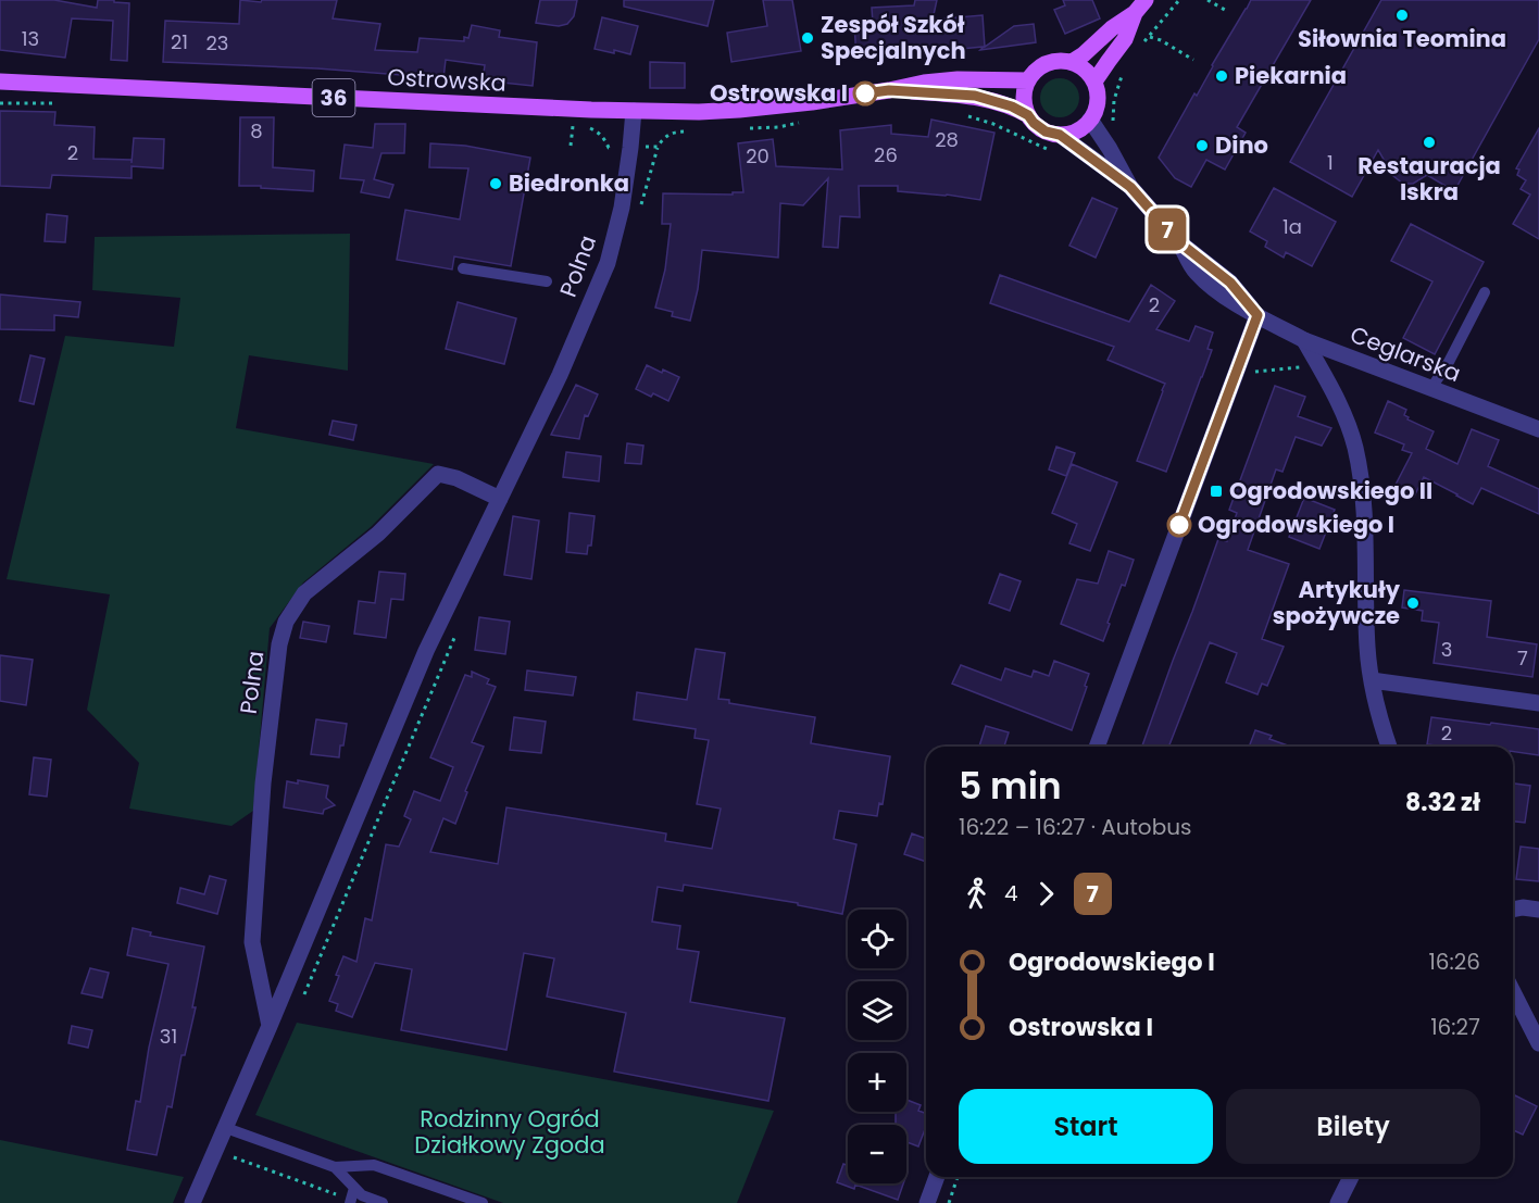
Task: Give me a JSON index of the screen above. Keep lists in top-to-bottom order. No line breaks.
{"streets":{"main road":["Ostrowska","36"],"street":["Polna","Ceglarska"]},"crossings":[["Ostrowska","36"],["Ostrowska","Polna"],["Ostrowska","Ceglarska"],["36","Ceglarska"]],"parks":["Rodzinny Ogród Działkowy Zgoda"],"places":{"other":["Siłownia Teomina","Zespół Szkół Specjalnych","Piekarnia","Ostrowska I","Restauracja Iskra","Dino","Biedronka","Ogrodowskiego I","Artykuły spożywcze"],"transit":["Ogrodowskiego II"]},"lines":["bus line 7"],"house_numbers":["13","21","23","8","28","2","26","20","1","1a","2","3","7","2","31"],"page":{"on_map":"7","heading":["5 min","16:22 – 16:27 · Autobus","8.32 zł"],"legs":["4","7"],"map_buttons":["+","−"],"list":[{"name":"Ogrodowskiego I","value":"16:26"},{"name":"Ostrowska I","value":"16:27"}],"buttons":["Start","Bilety"]}}
